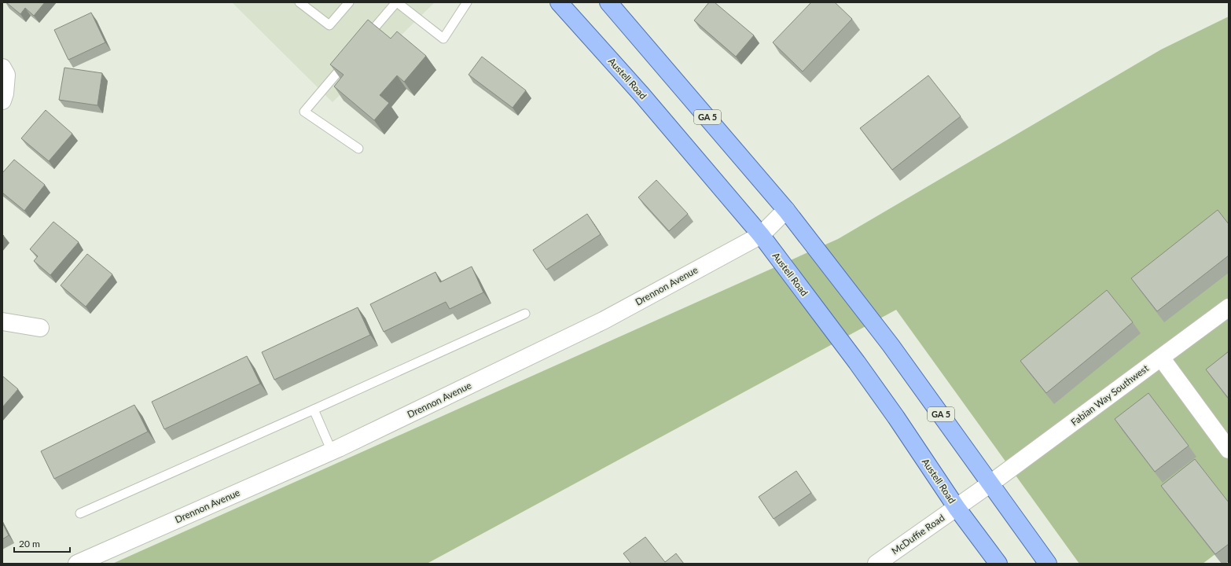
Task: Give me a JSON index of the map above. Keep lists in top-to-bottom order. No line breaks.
{"streets":{"main road":["Austell Road","GA 5"],"street":["Drennon Avenue","Fabian Way Southwest","McDuffie Road"]},"crossings":[["Austell Road","Drennon Avenue"],["Austell Road","McDuffie Road"],["GA 5","Drennon Avenue"],["GA 5","Fabian Way Southwest"],["GA 5","McDuffie Road"],["Fabian Way Southwest","McDuffie Road"]],"scale_bar":"20 m"}
